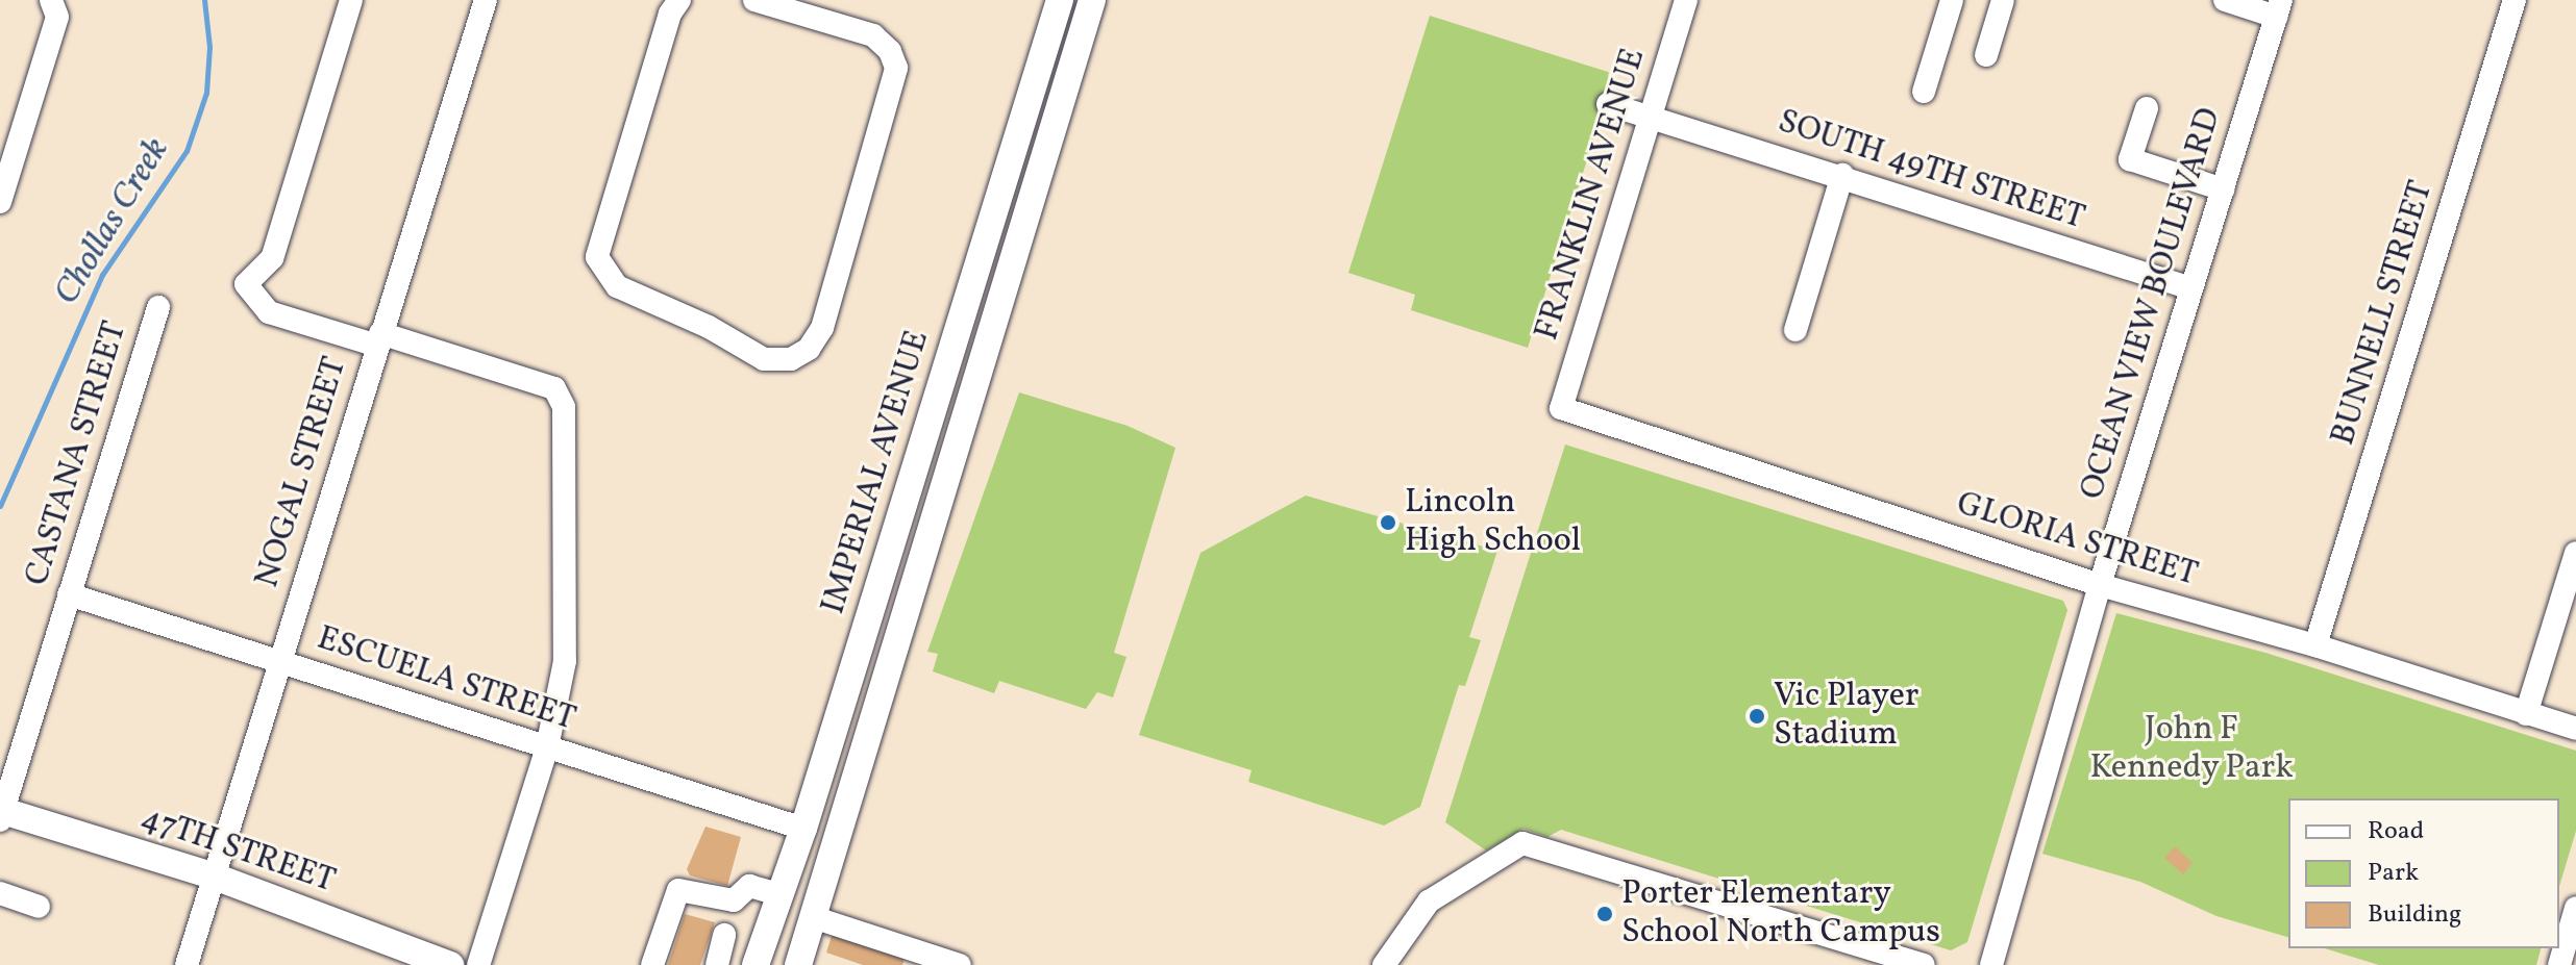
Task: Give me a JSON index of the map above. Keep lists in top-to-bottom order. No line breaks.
{"streets":{"main road":["IMPERIAL AVENUE","47TH STREET"],"street":["SOUTH 49TH STREET","FRANKLIN AVENUE","OCEAN VIEW BOULEVARD","BUNNELL STREET","CASTANA STREET","NOGAL STREET","GLORIA STREET","ESCUELA STREET"]},"crossings":[["SOUTH 49TH STREET","FRANKLIN AVENUE"],["SOUTH 49TH STREET","OCEAN VIEW BOULEVARD"],["FRANKLIN AVENUE","GLORIA STREET"],["OCEAN VIEW BOULEVARD","GLORIA STREET"],["BUNNELL STREET","GLORIA STREET"],["CASTANA STREET","ESCUELA STREET"],["CASTANA STREET","47TH STREET"],["NOGAL STREET","ESCUELA STREET"],["NOGAL STREET","47TH STREET"],["IMPERIAL AVENUE","ESCUELA STREET"]],"water":["Chollas Creek"],"parks":["John F Kennedy Park"],"places":["Lincoln High School","Vic Player Stadium","Porter Elementary School North Campus"],"legend":["Road","Park","Building"]}
